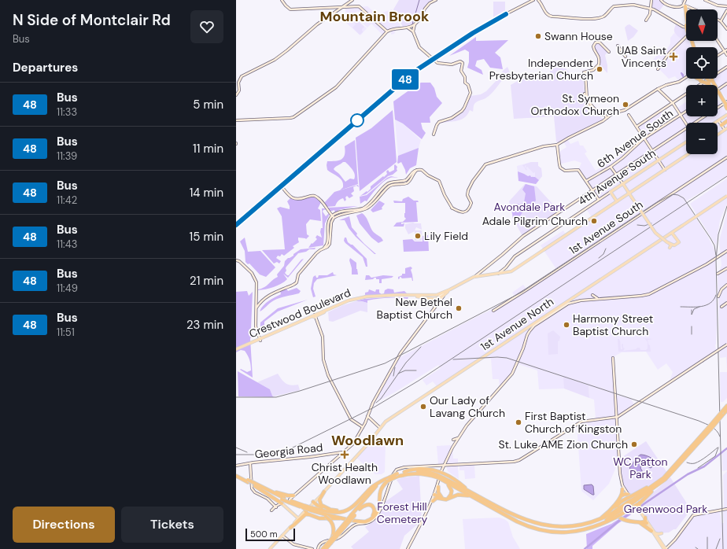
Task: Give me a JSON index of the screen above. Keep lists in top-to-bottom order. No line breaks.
{"streets":{"main road":["4th Avenue South","Crestwood Boulevard","1st Avenue North"],"street":["6th Avenue South","1st Avenue South","Georgia Road"]},"districts":["Mountain Brook","Woodlawn"],"parks":["Avondale Park","WC Patton Park","Forest Hill Cemetery","Greenwood Park"],"places":{"other":["Swann House","Independent Presbyterian Church","St. Symeon Orthodox Church","Adale Pilgrim Church","Lily Field","New Bethel Baptist Church","Harmony Street Baptist Church","Our Lady of Lavang Church","First Baptist Church of Kingston","St. Luke AME Zion Church"],"health":["UAB Saint Vincents","Christ Health Woodlawn"]},"lines":["bus line 48"],"scale_bar":"500 m","north":"bottom","page":{"heading":[["N Side of Montclair Rd","Bus"],"Departures"],"on_map":"48","map_buttons":["+","−"],"list":[{"mark":"48","name":"Bus","note":"11:33","value":"5 min"},{"mark":"48","name":"Bus","note":"11:39","value":"11 min"},{"mark":"48","name":"Bus","note":"11:42","value":"14 min"},{"mark":"48","name":"Bus","note":"11:43","value":"15 min"},{"mark":"48","name":"Bus","note":"11:49","value":"21 min"},{"mark":"48","name":"Bus","note":"11:51","value":"23 min"}],"buttons":["Directions","Tickets"],"scale":"500 m"}}
